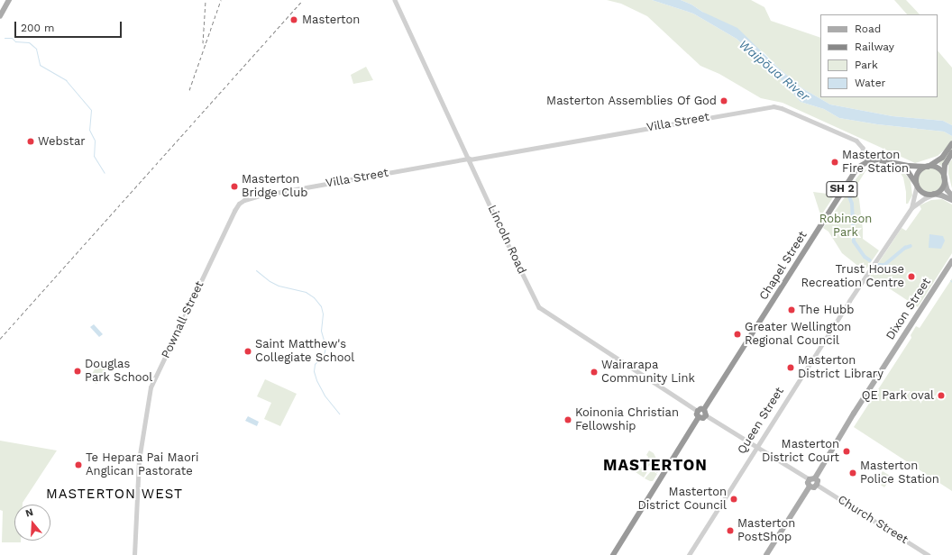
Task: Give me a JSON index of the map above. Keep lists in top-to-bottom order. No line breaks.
{"streets":{"highway":["SH 2","Chapel Street"],"main road":["Dixon Street"],"street":["Villa Street","Lincoln Road","Pownall Street","Queen Street","Church Street"]},"crossings":[["Villa Street","Lincoln Road"],["Villa Street","Chapel Street"],["Villa Street","Pownall Street"],["Lincoln Road","Chapel Street"],["Dixon Street","Church Street"]],"districts":["MASTERTON","MASTERTON WEST"],"water":["Waipōua River"],"parks":["Robinson Park"],"places":["Masterton","Masterton Assemblies Of God","Webstar","Masterton Fire Station","Masterton Bridge Club","Trust House Recreation Centre","The Hubb","Greater Wellington Regional Council","Saint Matthew's Collegiate School","Masterton District Library","Douglas Park School","Wairarapa Community Link","QE Park oval","Koinonia Christian Fellowship","Masterton District Court","Te Hepara Pai Maori Anglican Pastorate","Masterton Police Station","Masterton District Council","Masterton PostShop"],"legend":["Road","Railway","Park","Water"],"scale_bar":"200 m","north":"top"}
